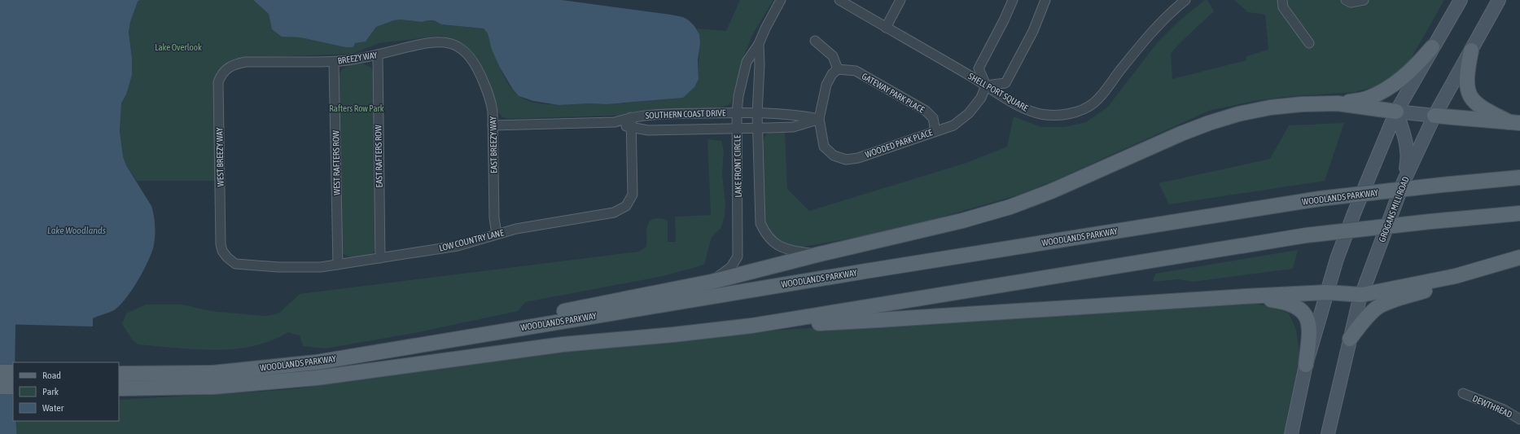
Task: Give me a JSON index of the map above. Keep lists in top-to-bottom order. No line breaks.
{"streets":{"main road":["WOODLANDS PARKWAY","GROGANS MILL ROAD"],"street":["BREEZY WAY","SHELL PORT SQUARE","GATEWAY PARK PLACE","SOUTHERN COAST DRIVE","WOODED PARK PLACE","EAST BREEZY WAY","EAST RAFTERS ROW","WEST BREEZY WAY","WEST RAFTERS ROW","LAKE FRONT CIRCLE","LOW COUNTRY LANE","DEWTHREAD"]},"crossings":[["BREEZY WAY","EAST BREEZY WAY"],["BREEZY WAY","EAST RAFTERS ROW"],["BREEZY WAY","WEST BREEZY WAY"],["BREEZY WAY","WEST RAFTERS ROW"],["SHELL PORT SQUARE","WOODED PARK PLACE"],["GATEWAY PARK PLACE","WOODED PARK PLACE"],["SOUTHERN COAST DRIVE","WOODED PARK PLACE"],["SOUTHERN COAST DRIVE","EAST BREEZY WAY"],["SOUTHERN COAST DRIVE","LAKE FRONT CIRCLE"],["SOUTHERN COAST DRIVE","LOW COUNTRY LANE"],["EAST BREEZY WAY","LOW COUNTRY LANE"],["EAST RAFTERS ROW","LOW COUNTRY LANE"],["WEST BREEZY WAY","LOW COUNTRY LANE"],["WEST RAFTERS ROW","LOW COUNTRY LANE"]],"water":["Lake Woodlands"],"parks":["Lake Overlook","Rafters Row Park"],"legend":["Road","Park","Water"]}
